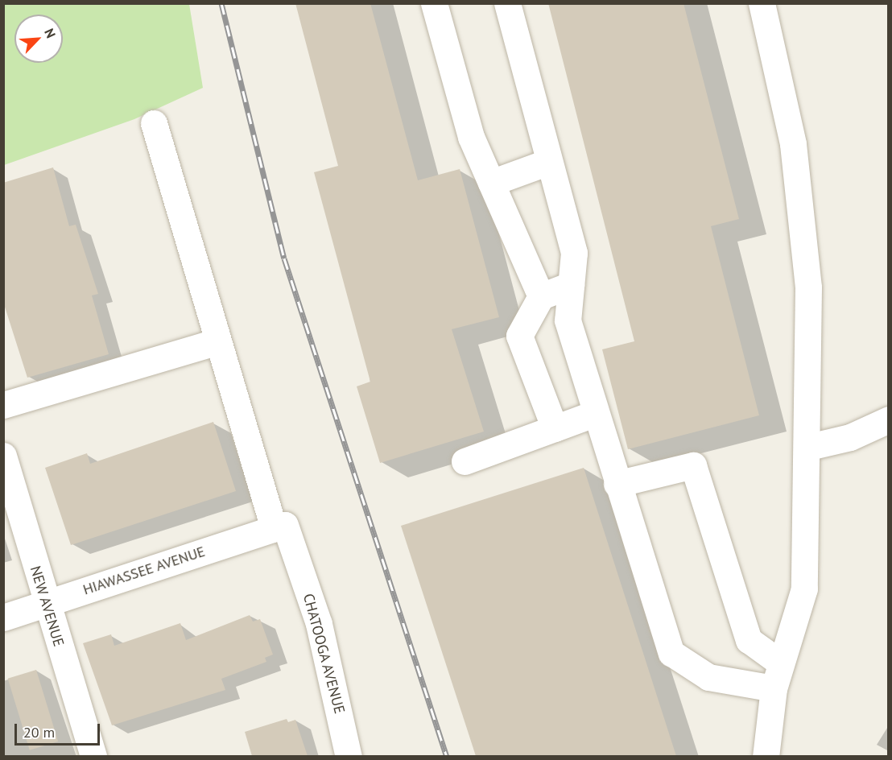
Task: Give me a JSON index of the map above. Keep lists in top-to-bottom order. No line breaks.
{"streets":{"street":["HIAWASSEE AVENUE","NEW AVENUE","CHATOOGA AVENUE"]},"crossings":[["HIAWASSEE AVENUE","NEW AVENUE"],["HIAWASSEE AVENUE","CHATOOGA AVENUE"]],"scale_bar":"20 m","north":"top right"}
